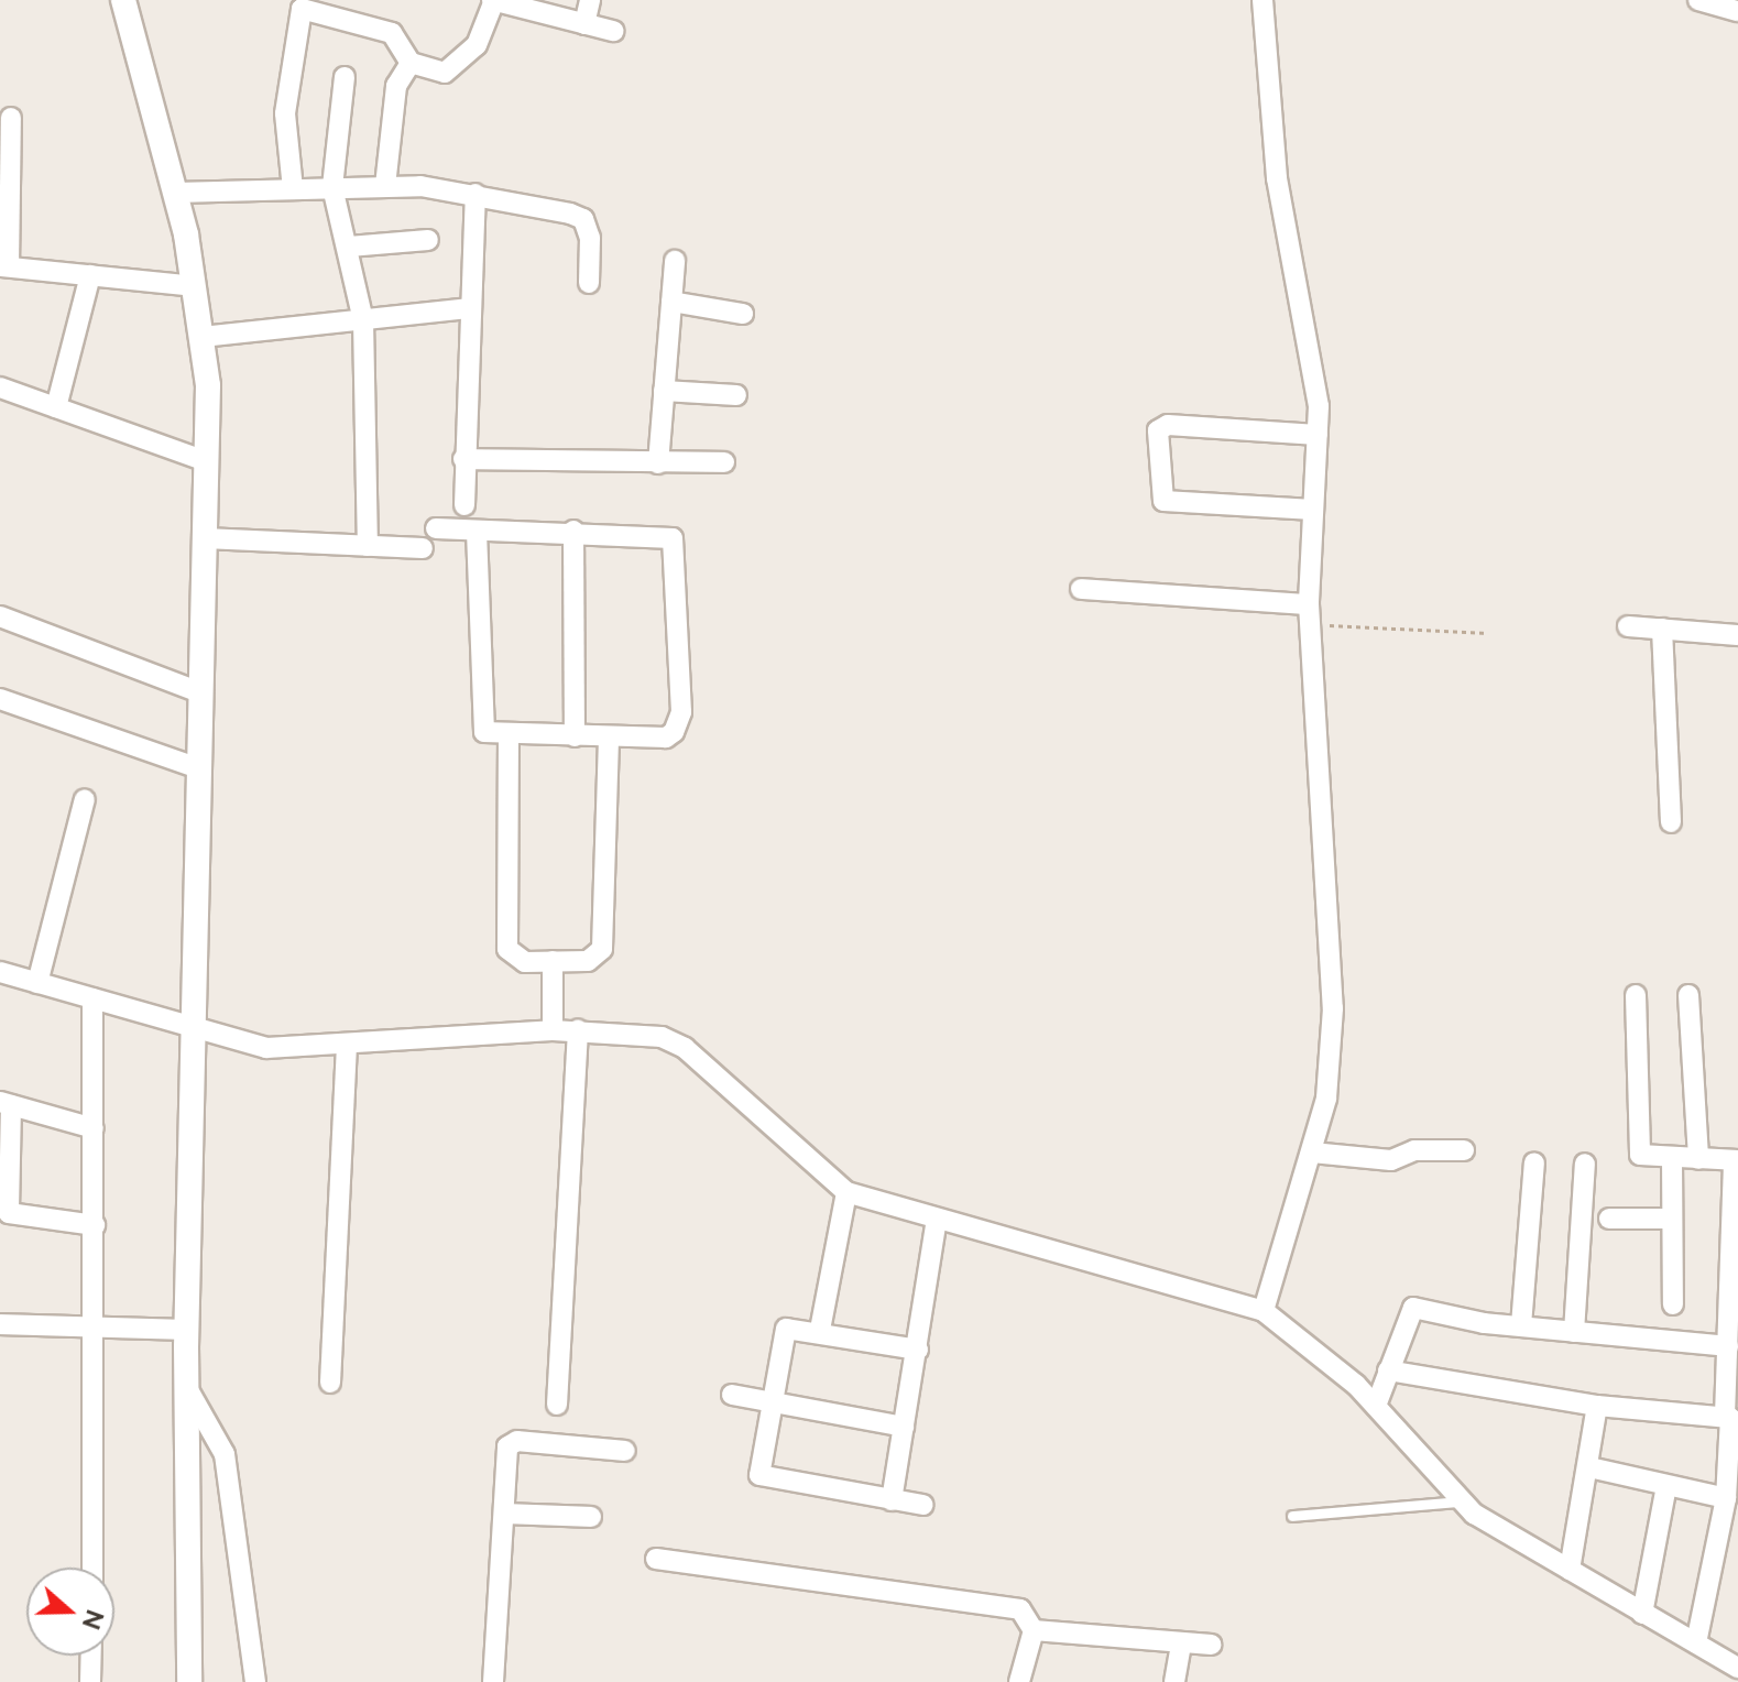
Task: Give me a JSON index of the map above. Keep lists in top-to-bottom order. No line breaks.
{"north":"right"}
